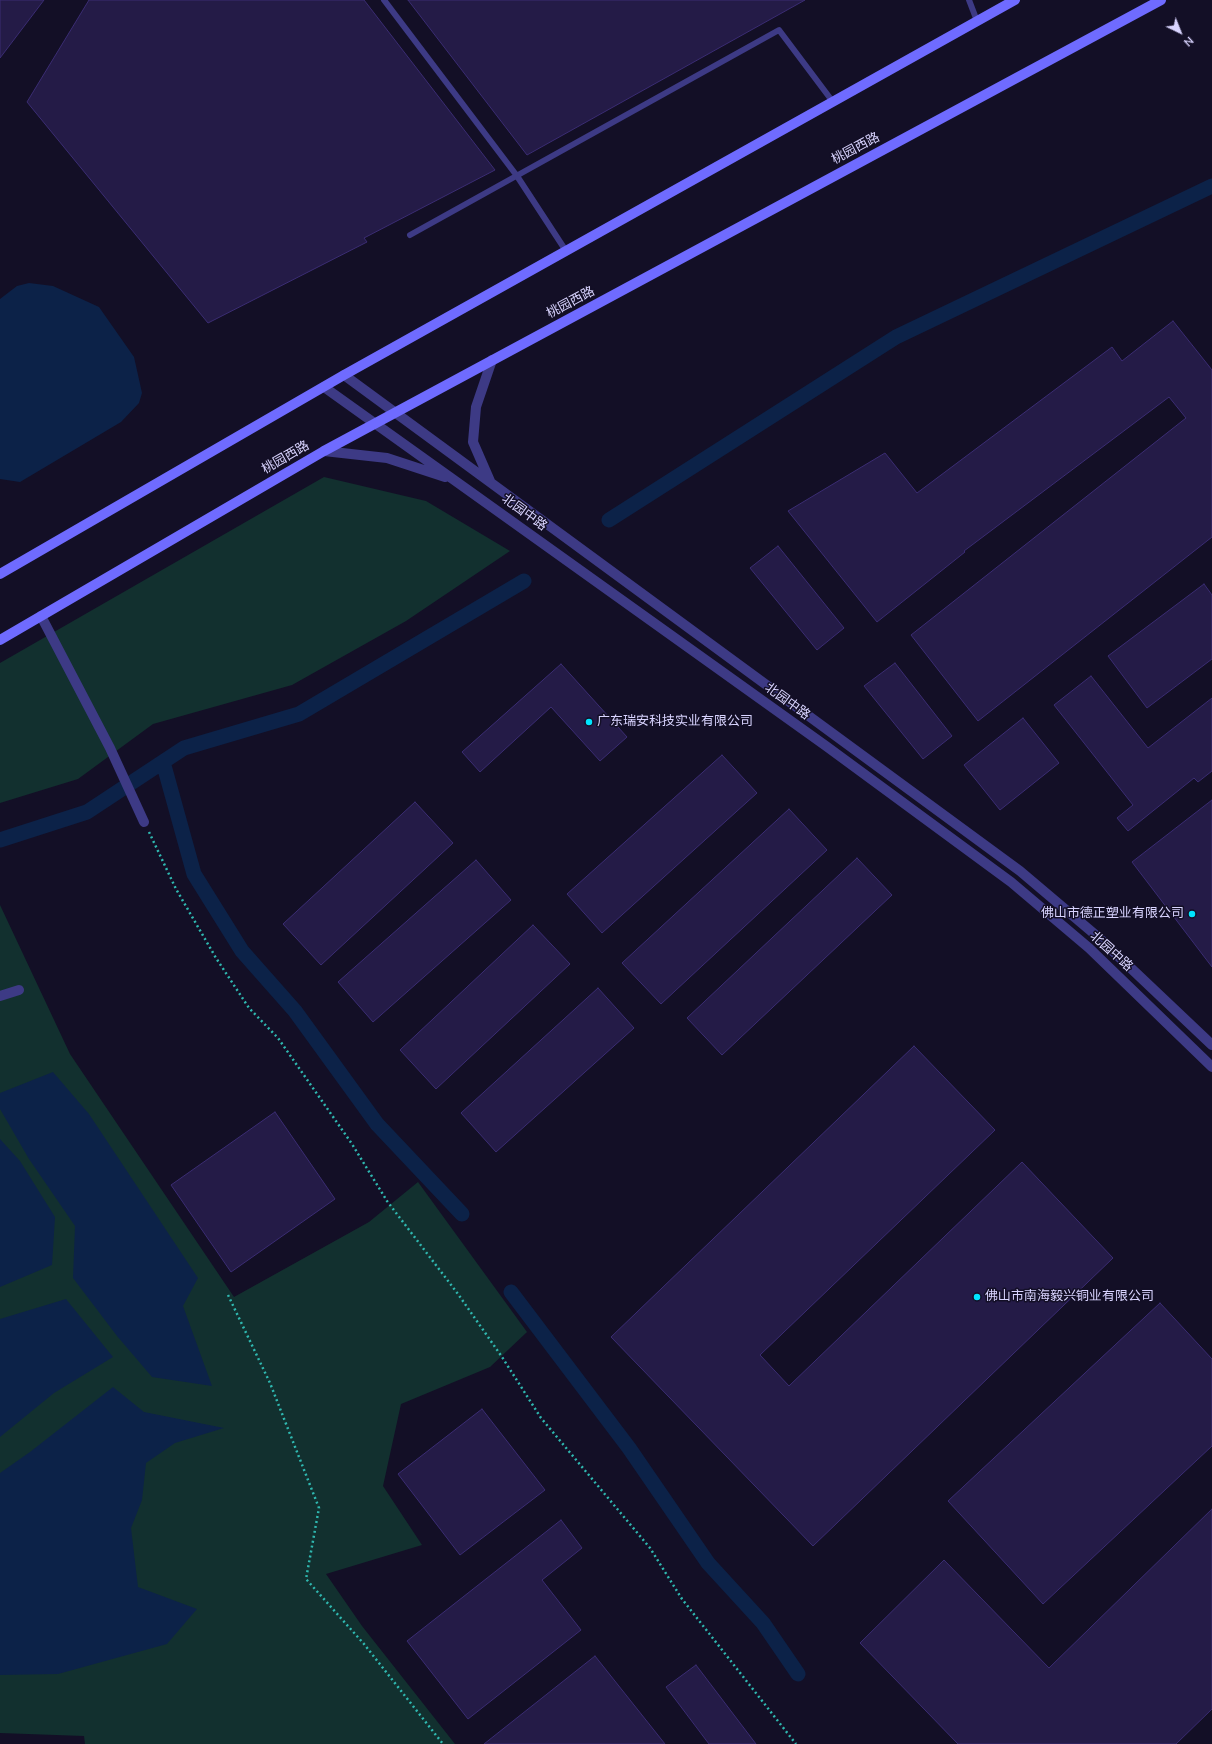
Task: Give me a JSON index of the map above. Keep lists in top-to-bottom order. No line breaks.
{"streets":{"main road":["桃园西路"],"street":["北园中路"]},"crossings":[["桃园西路","北园中路"]],"places":["广东瑞安科技实业有限公司","佛山市德正塑业有限公司","佛山市南海毅兴铜业有限公司"],"north":"bottom right"}
